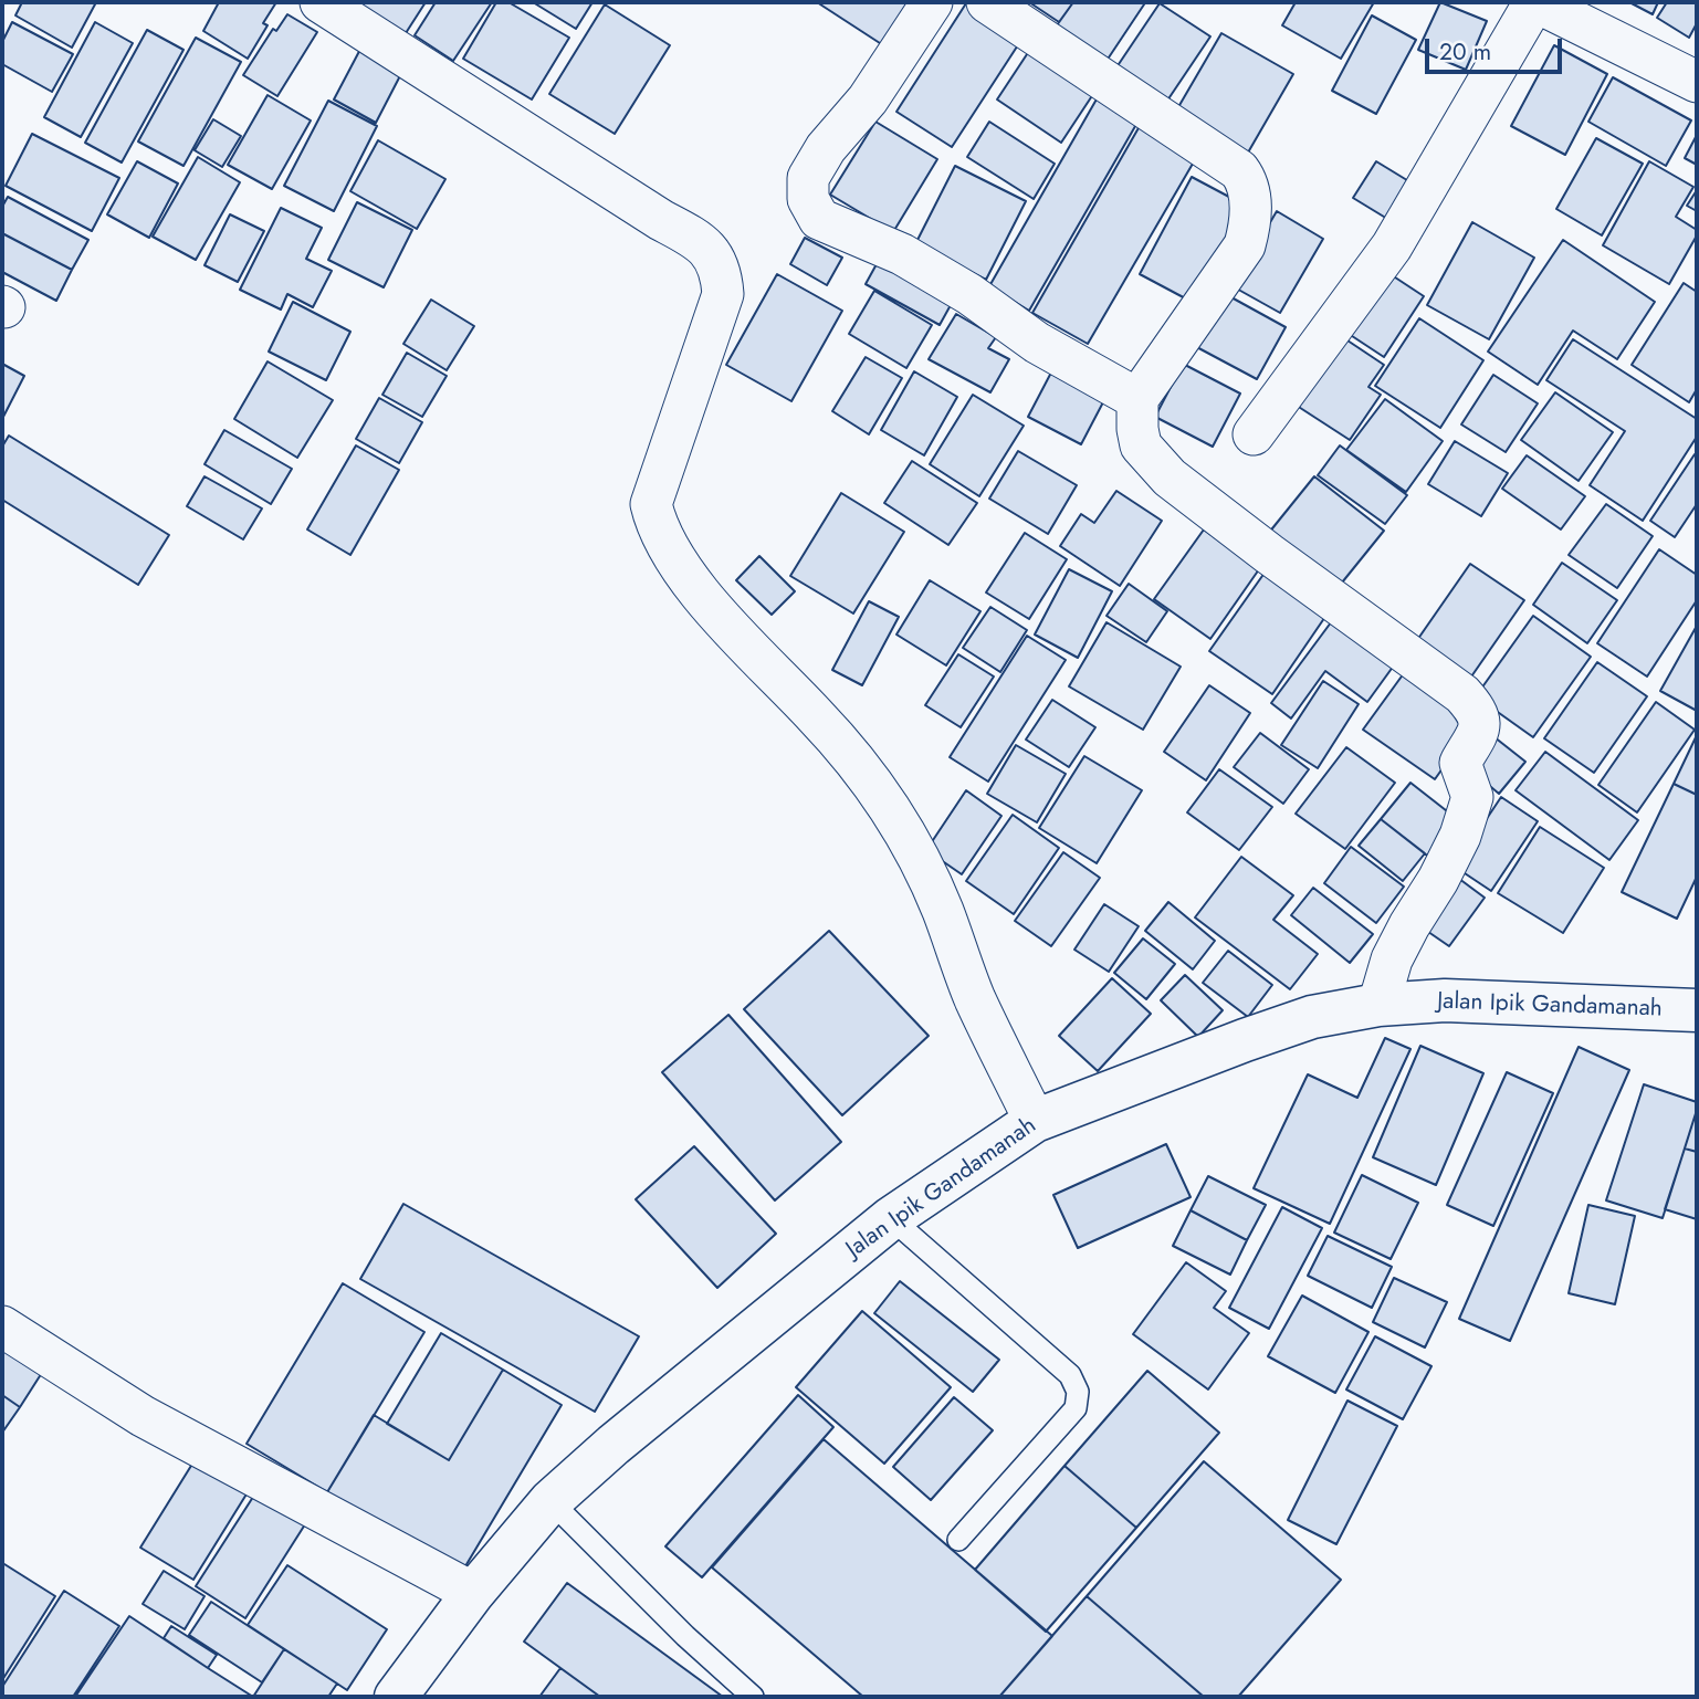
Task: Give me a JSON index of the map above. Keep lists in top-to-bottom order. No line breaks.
{"streets":{"street":["Jalan Ipik Gandamanah"]},"scale_bar":"20 m"}
